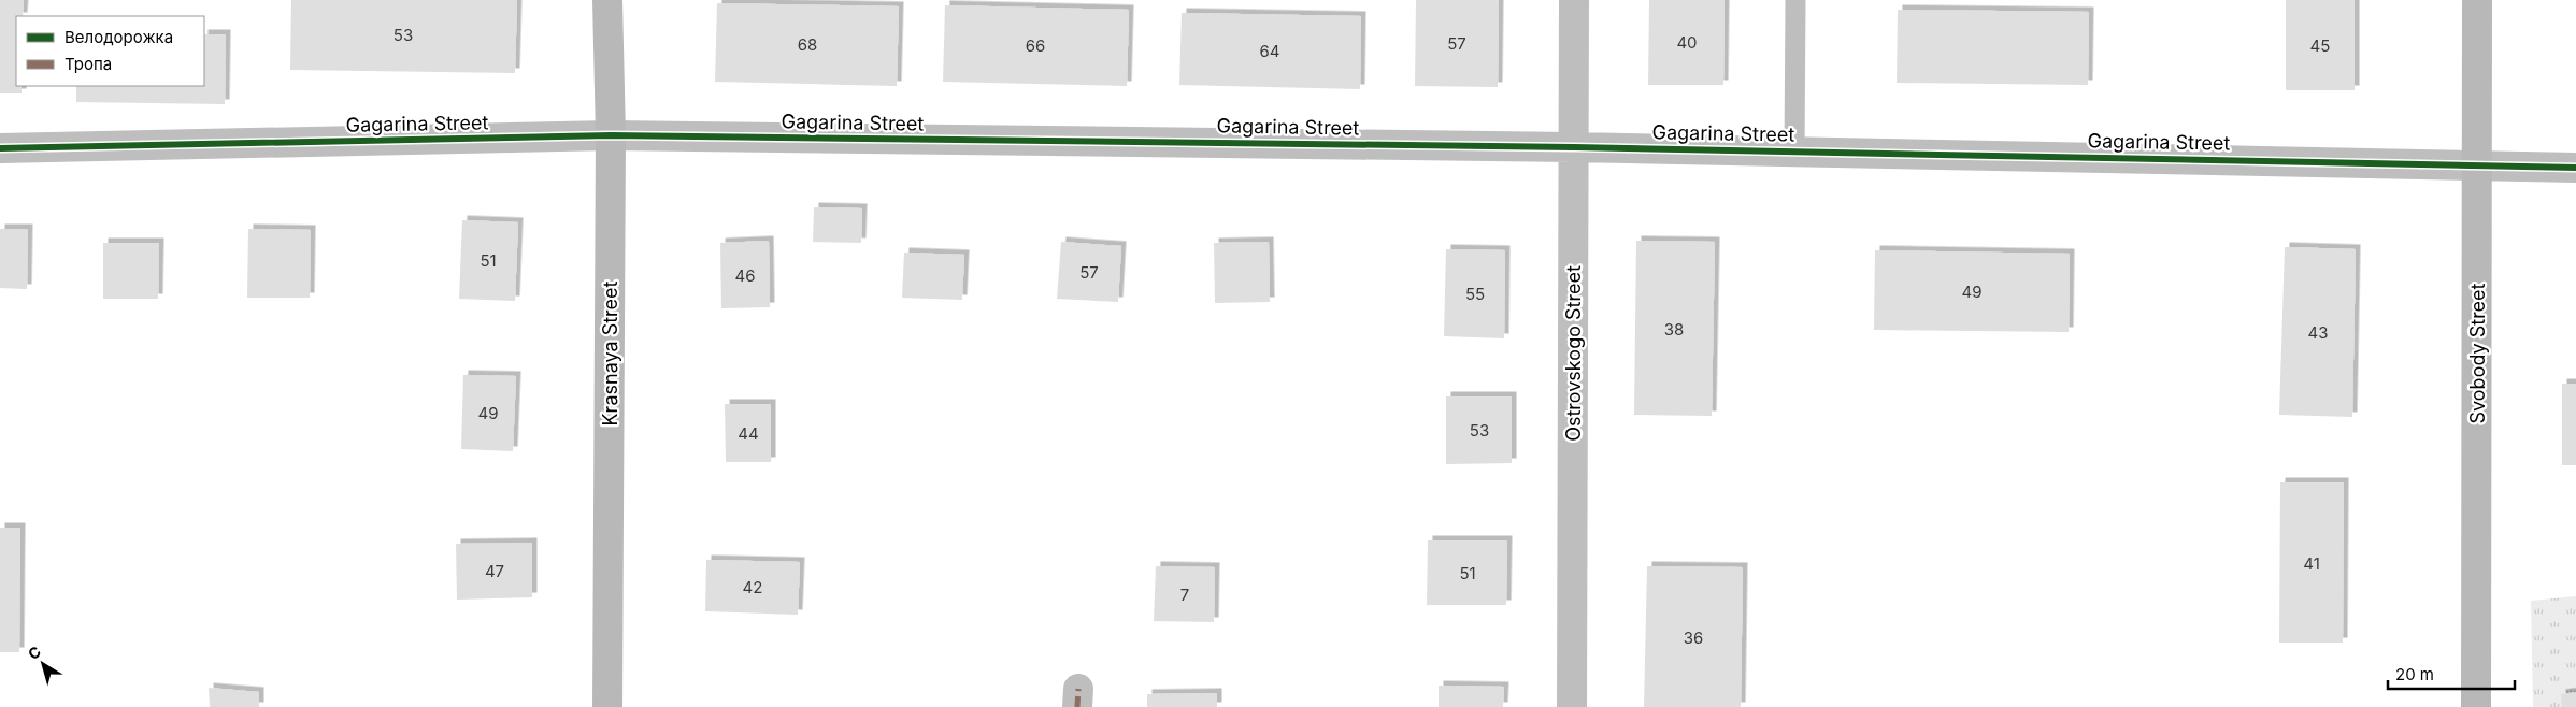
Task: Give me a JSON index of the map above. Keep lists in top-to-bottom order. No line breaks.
{"streets":{"street":["Gagarina Street","Krasnaya Street","Ostrovskogo Street","Svobody Street"]},"crossings":[["Gagarina Street","Krasnaya Street"],["Gagarina Street","Ostrovskogo Street"],["Gagarina Street","Svobody Street"]],"house_numbers":["53","40","57","68","66","45","64","51","57","46","49","55","38","43","49","53","44","41","47","51","42","7","36"],"legend":["Велодорожка","Тропа"],"scale_bar":"20 m","north":"top left"}
